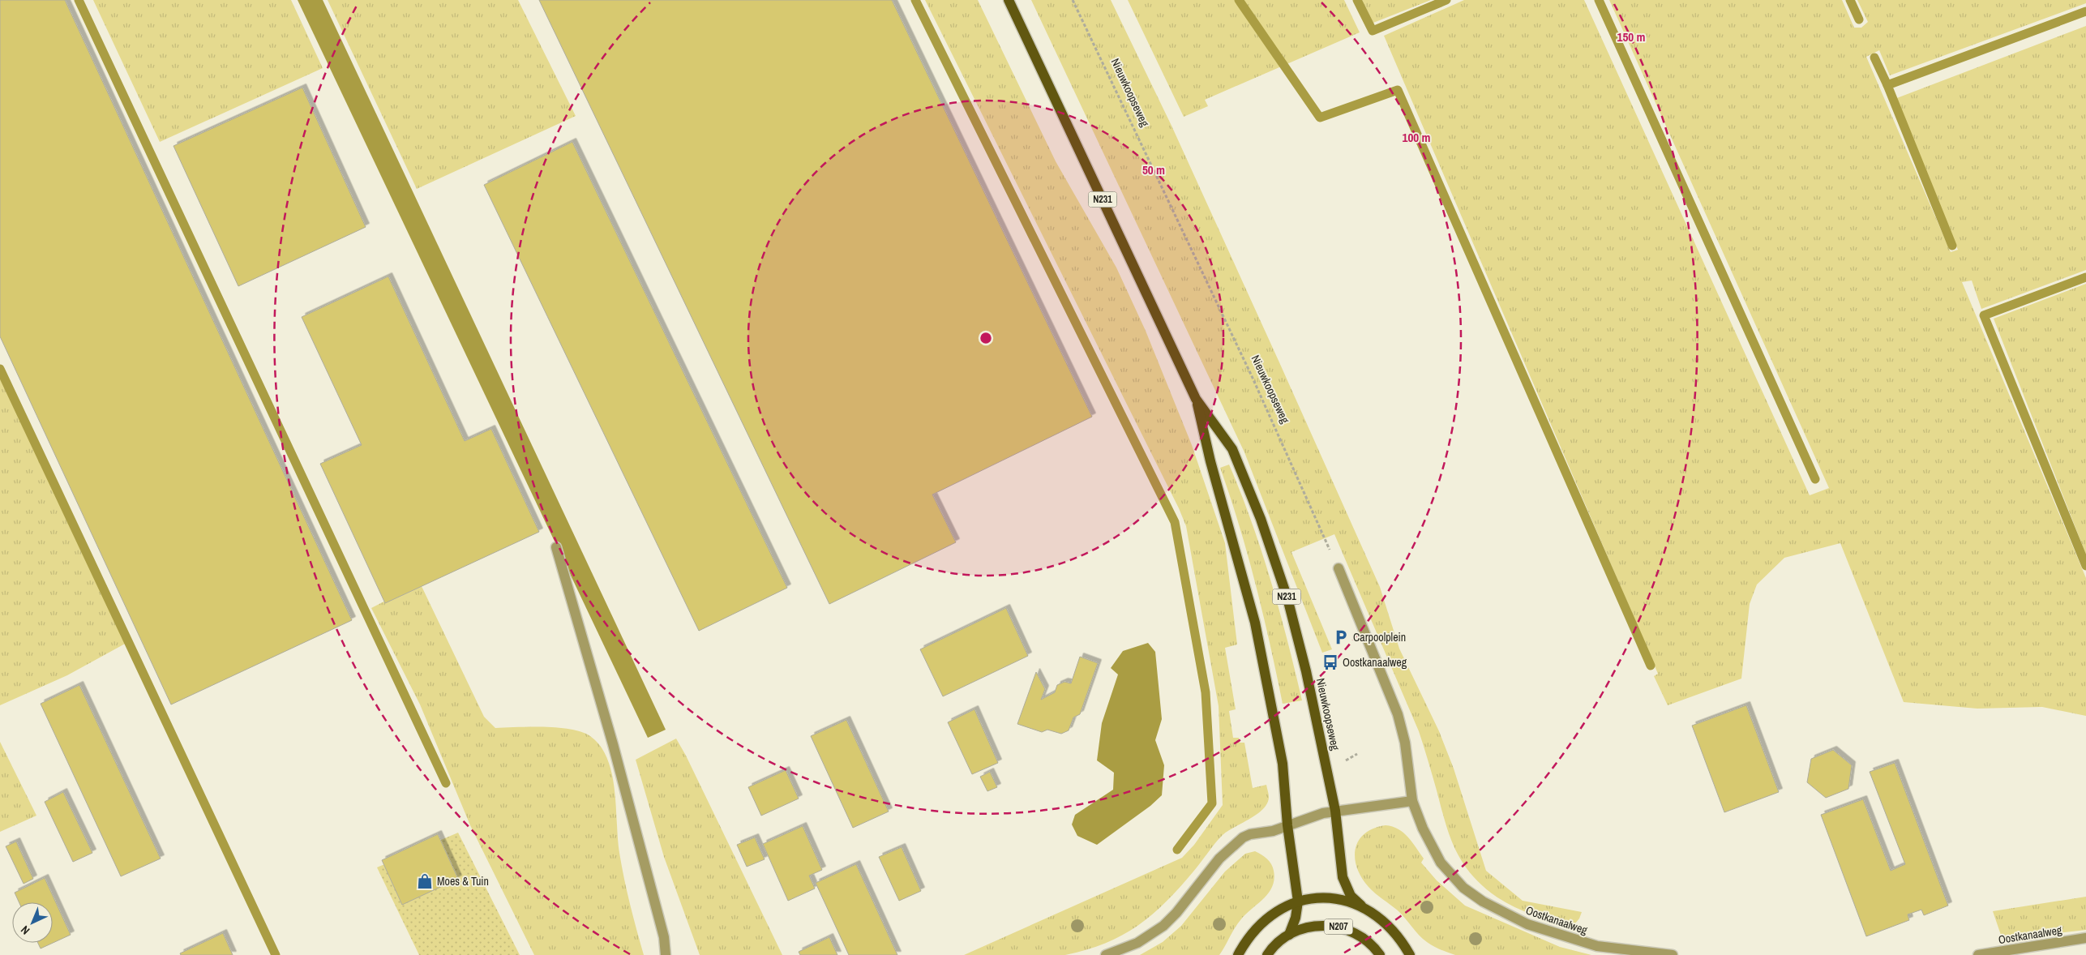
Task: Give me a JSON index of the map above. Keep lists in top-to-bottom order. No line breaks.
{"streets":{"main road":["Nieuwkoopseweg","N231","N207"],"street":["Oostkanaalweg"]},"crossings":[["Nieuwkoopseweg","N207"]],"places":{"parking":["Carpoolplein"],"bus stop":["Oostkanaalweg"],"shop":["Moes & Tuin"]},"north":"bottom left","rings":["150 m","100 m","50 m"]}
